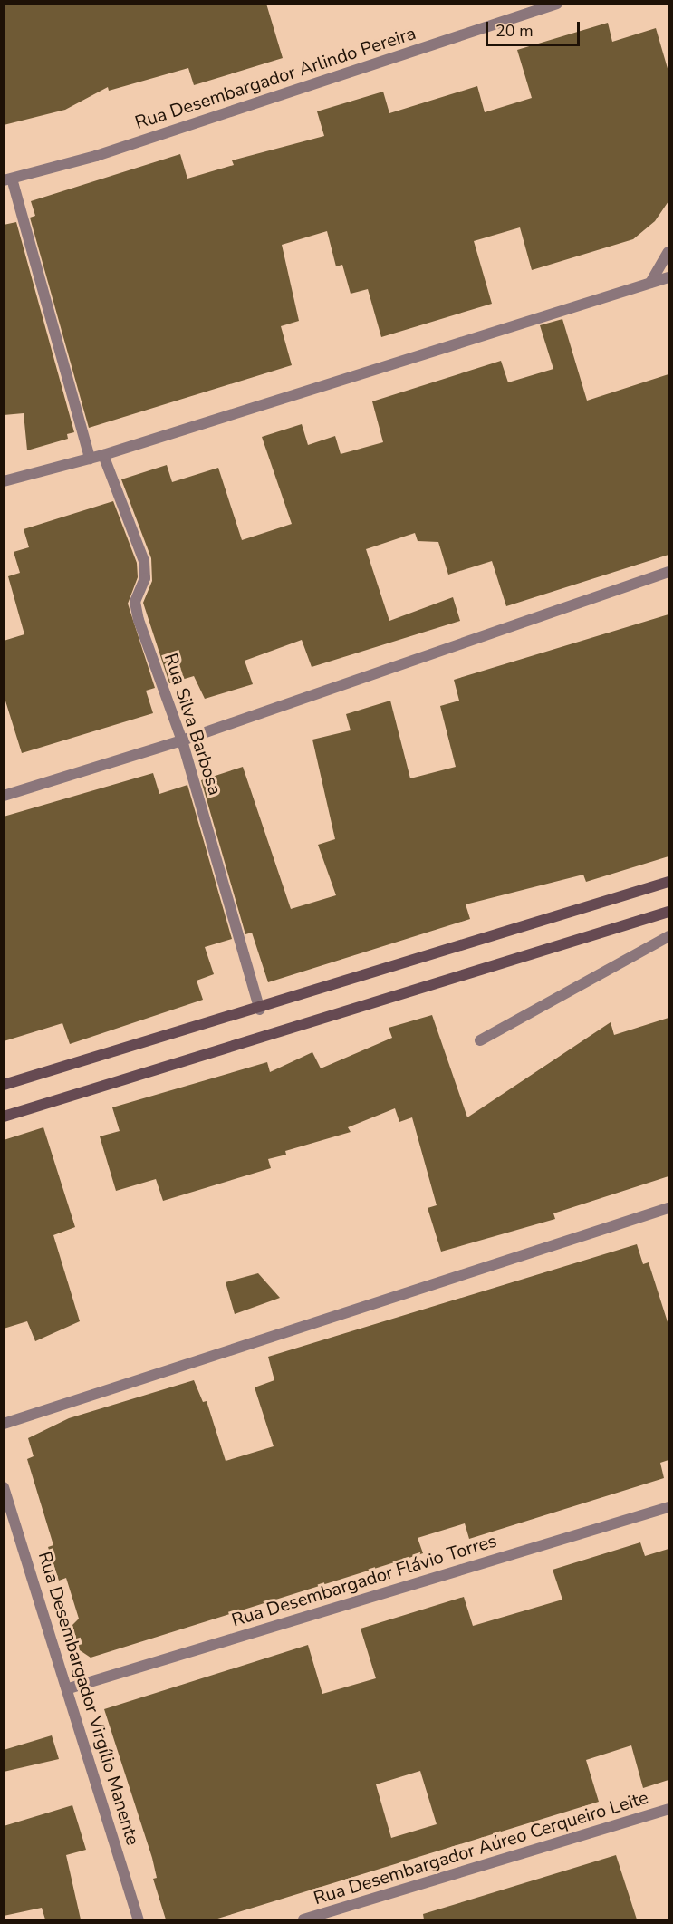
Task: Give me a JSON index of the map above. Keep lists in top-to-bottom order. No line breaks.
{"streets":{"street":["Rua Desembargador Arlindo Pereira","Rua Silva Barbosa","Rua Desembargador Flávio Torres","Rua Desembargador Virgílio Manente","Rua Desembargador Aúreo Cerqueiro Leite"]},"crossings":[["Rua Desembargador Flávio Torres","Rua Desembargador Virgílio Manente"]],"scale_bar":"20 m"}
